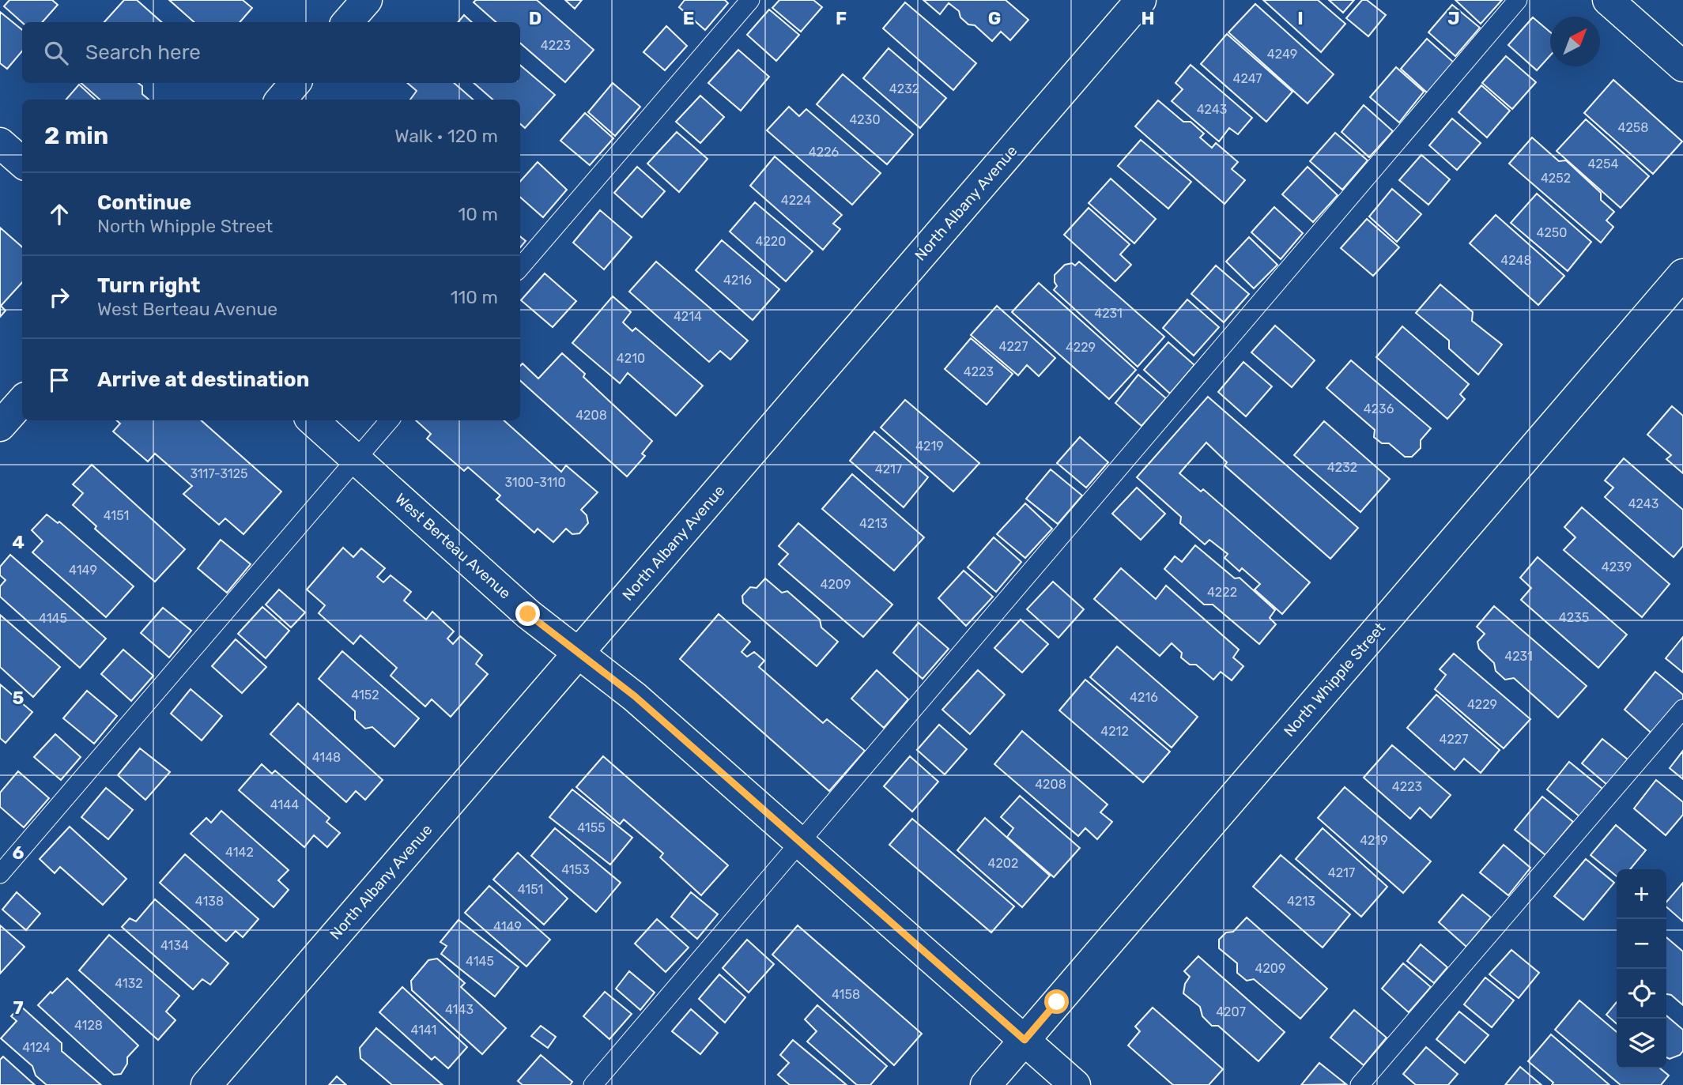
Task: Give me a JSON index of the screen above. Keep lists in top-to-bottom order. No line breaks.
{"streets":{"street":["North Albany Avenue","West Berteau Avenue","North Whipple Street"]},"crossings":[["North Albany Avenue","West Berteau Avenue"],["West Berteau Avenue","North Whipple Street"]],"house_numbers":["4223","4249","4247","4232","4243","4230","4258","4226","4254","4252","4224","4250","4220","4248","4216","4231","4214","4227","4229","4210","4223","4236","4208","4219","4232","4217","3117-3125","3100-3110","4243","4151","4213","4239","4149","4209","4222","4235","4145","4231","4152","4216","4229","4212","4227","4148","4208","4223","4144","4155","4219","4142","4202","4153","4217","4151","4138","4213","4149","4134","4145","4209","4132","4158","4143","4207","4128","4141","4124"],"north":"top right","page":{"search":"Search here","heading":["2 min","Walk · 120 m"],"list":[["Continue","North Whipple Street","10 m"],["Turn right","West Berteau Avenue","110 m"],"Arrive at destination"],"map_buttons":["+","−"]},"grid":{"columns":["D","E","F","G","H","I","J"],"rows":["4","5","6","7"]}}
